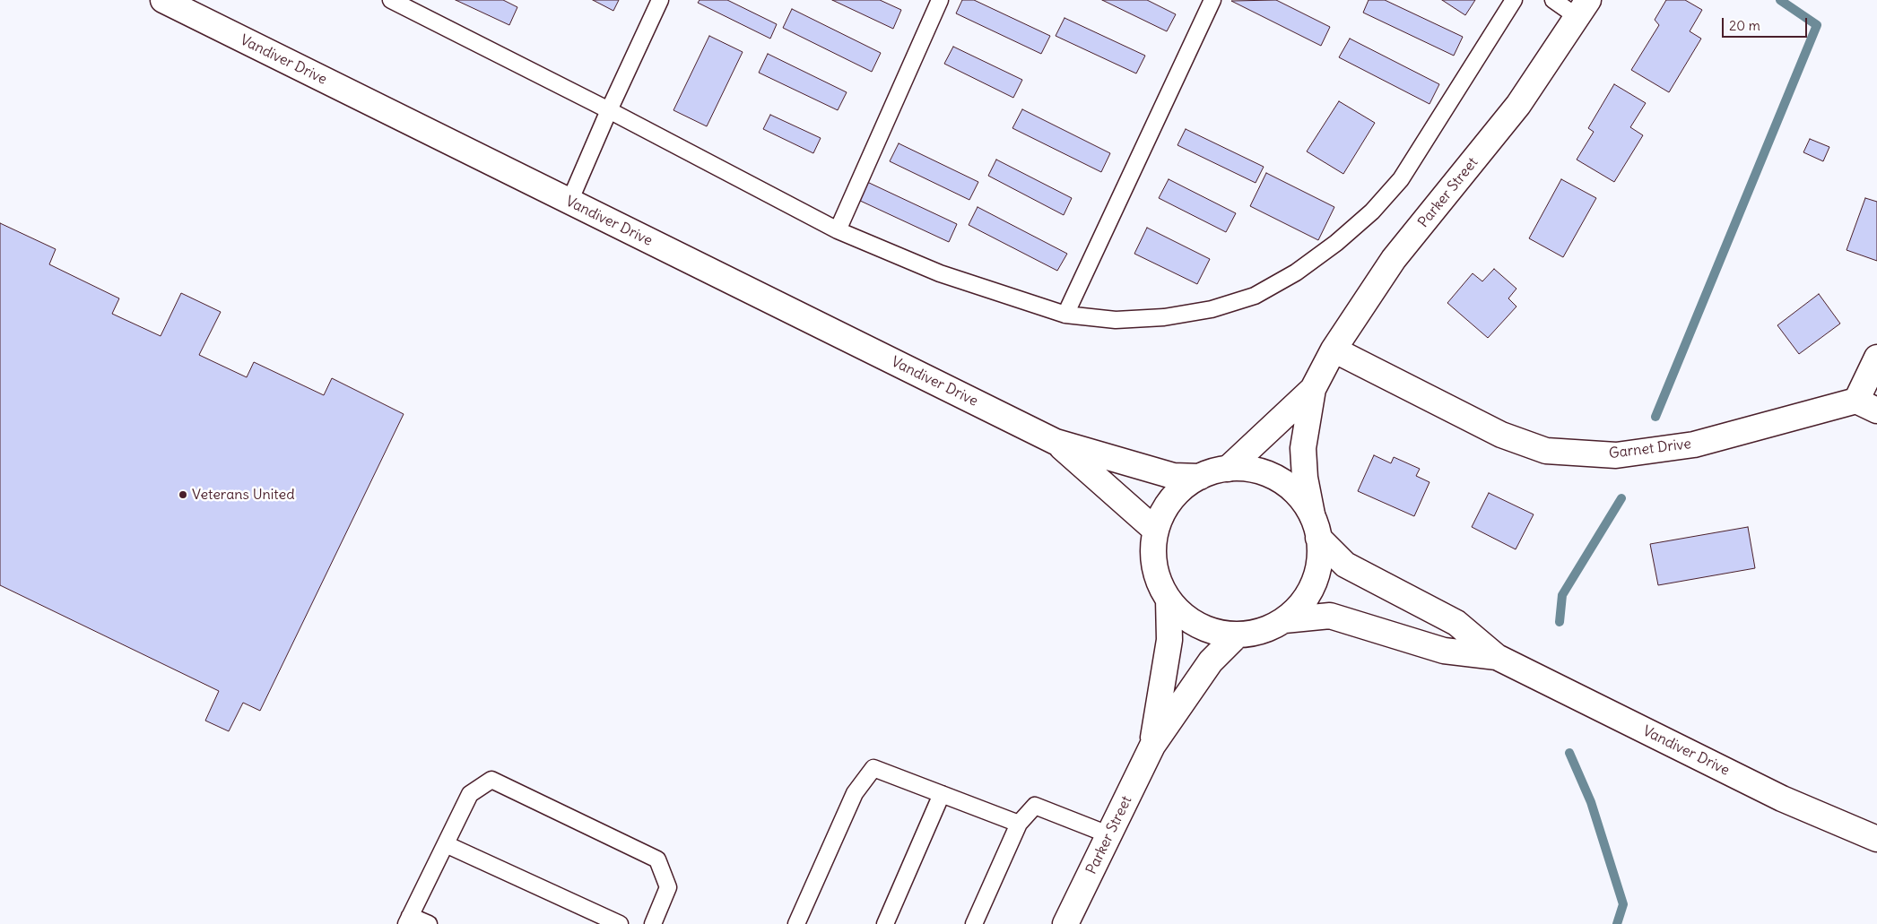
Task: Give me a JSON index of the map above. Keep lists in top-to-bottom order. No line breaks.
{"streets":{"main road":["Vandiver Drive","Parker Street","Garnet Drive"]},"crossings":[["Vandiver Drive","Parker Street"],["Parker Street","Garnet Drive"]],"places":["Veterans United"],"scale_bar":"20 m"}
